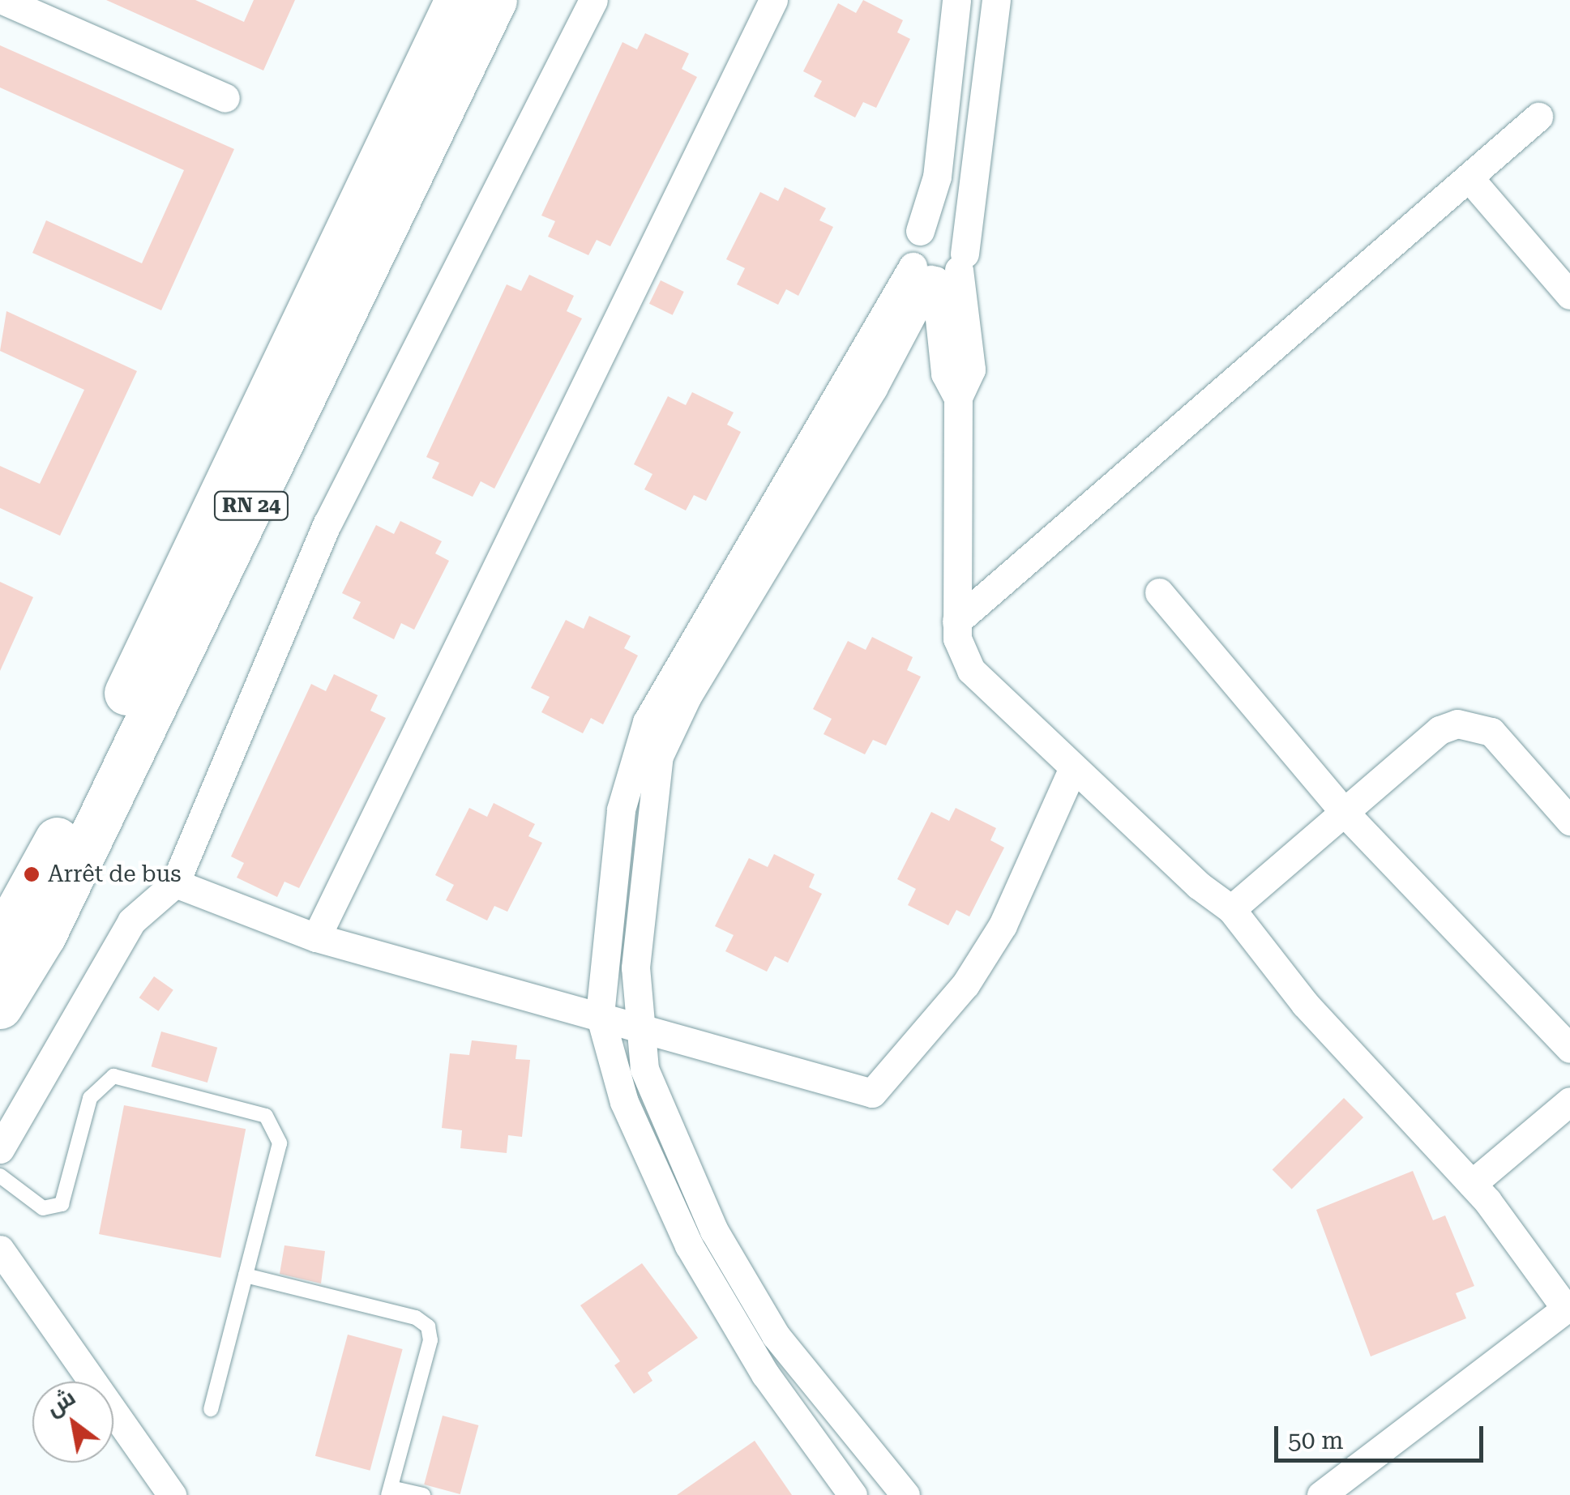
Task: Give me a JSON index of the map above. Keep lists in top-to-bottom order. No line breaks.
{"streets":{"highway":["RN 24"]},"places":["Arrêt de bus"],"scale_bar":"50 m","north":"top left"}
